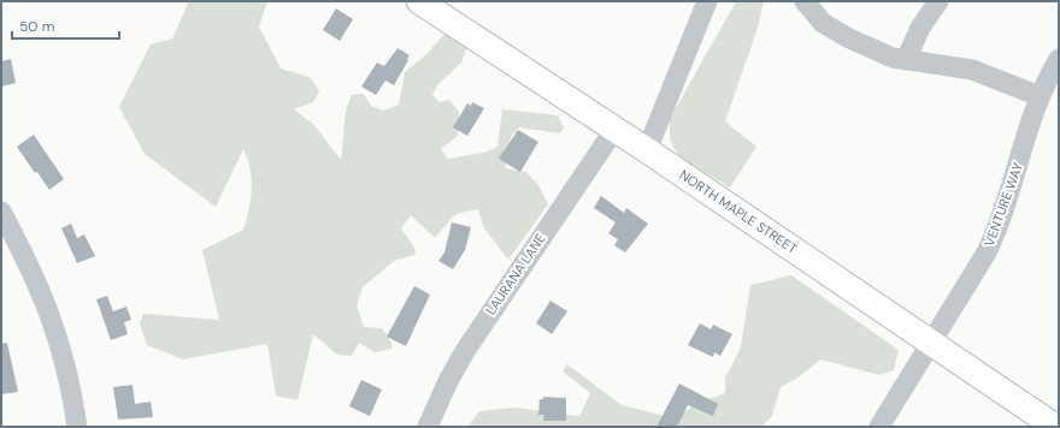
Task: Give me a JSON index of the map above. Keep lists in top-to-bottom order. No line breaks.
{"streets":{"main road":["NORTH MAPLE STREET"],"street":["VENTURE WAY","LAURANA LANE"]},"crossings":[["VENTURE WAY","NORTH MAPLE STREET"],["NORTH MAPLE STREET","LAURANA LANE"]],"scale_bar":"50 m"}
